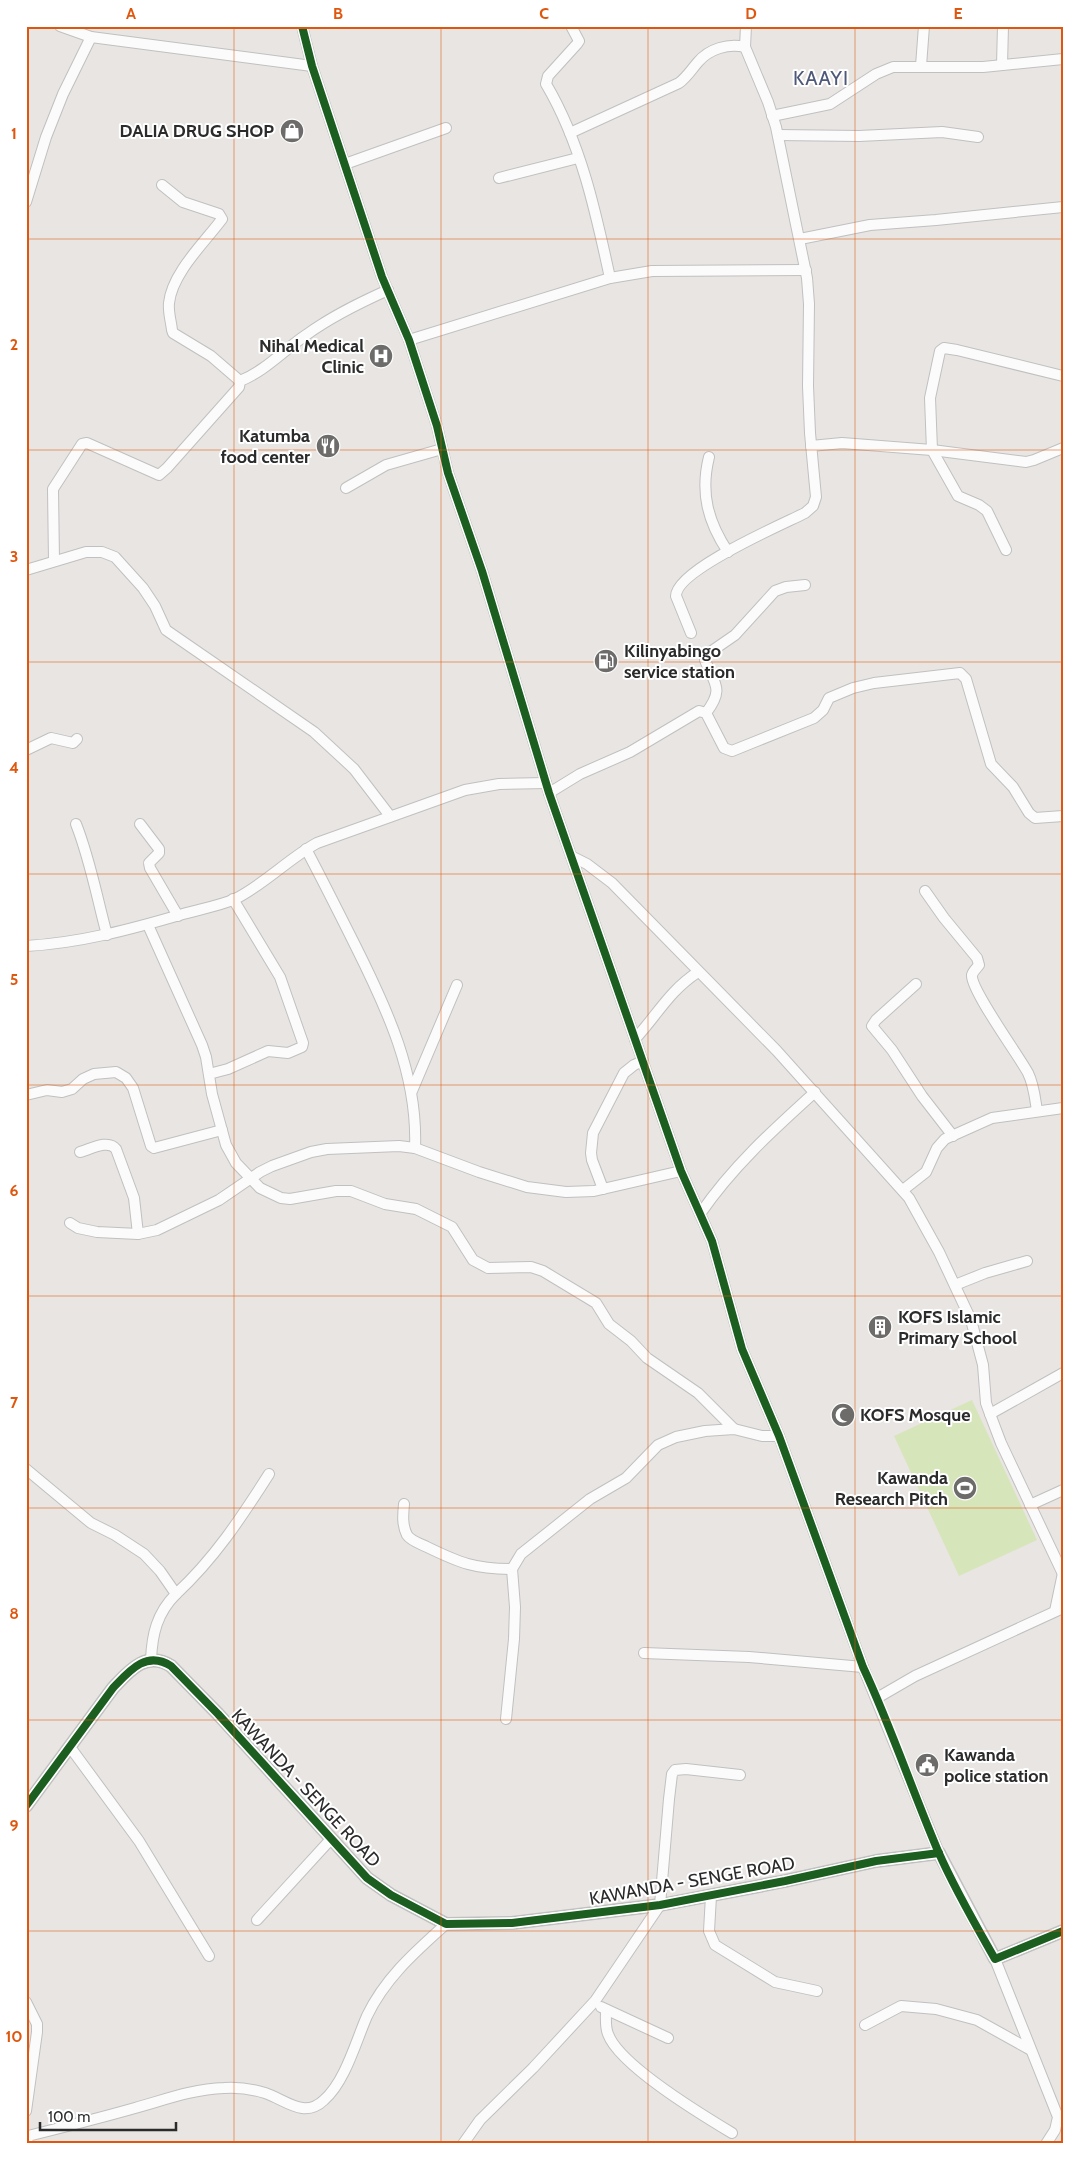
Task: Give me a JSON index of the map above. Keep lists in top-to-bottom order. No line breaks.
{"streets":{"street":["KAWANDA - SENGE ROAD"]},"districts":["KAAYI"],"places":{"shop":["DALIA DRUG SHOP"],"hospital":["Nihal Medical Clinic"],"restaurant":["Katumba food center"],"fuel station":["Kilinyabingo service station"],"building":["KOFS Islamic Primary School"],"mosque":["KOFS Mosque"],"sports":["Kawanda Research Pitch"],"public building":["Kawanda police station"]},"scale_bar":"100 m","grid":{"columns":["A","B","C","D","E"],"rows":["1","2","3","4","5","6","7","8","9","10"]}}
